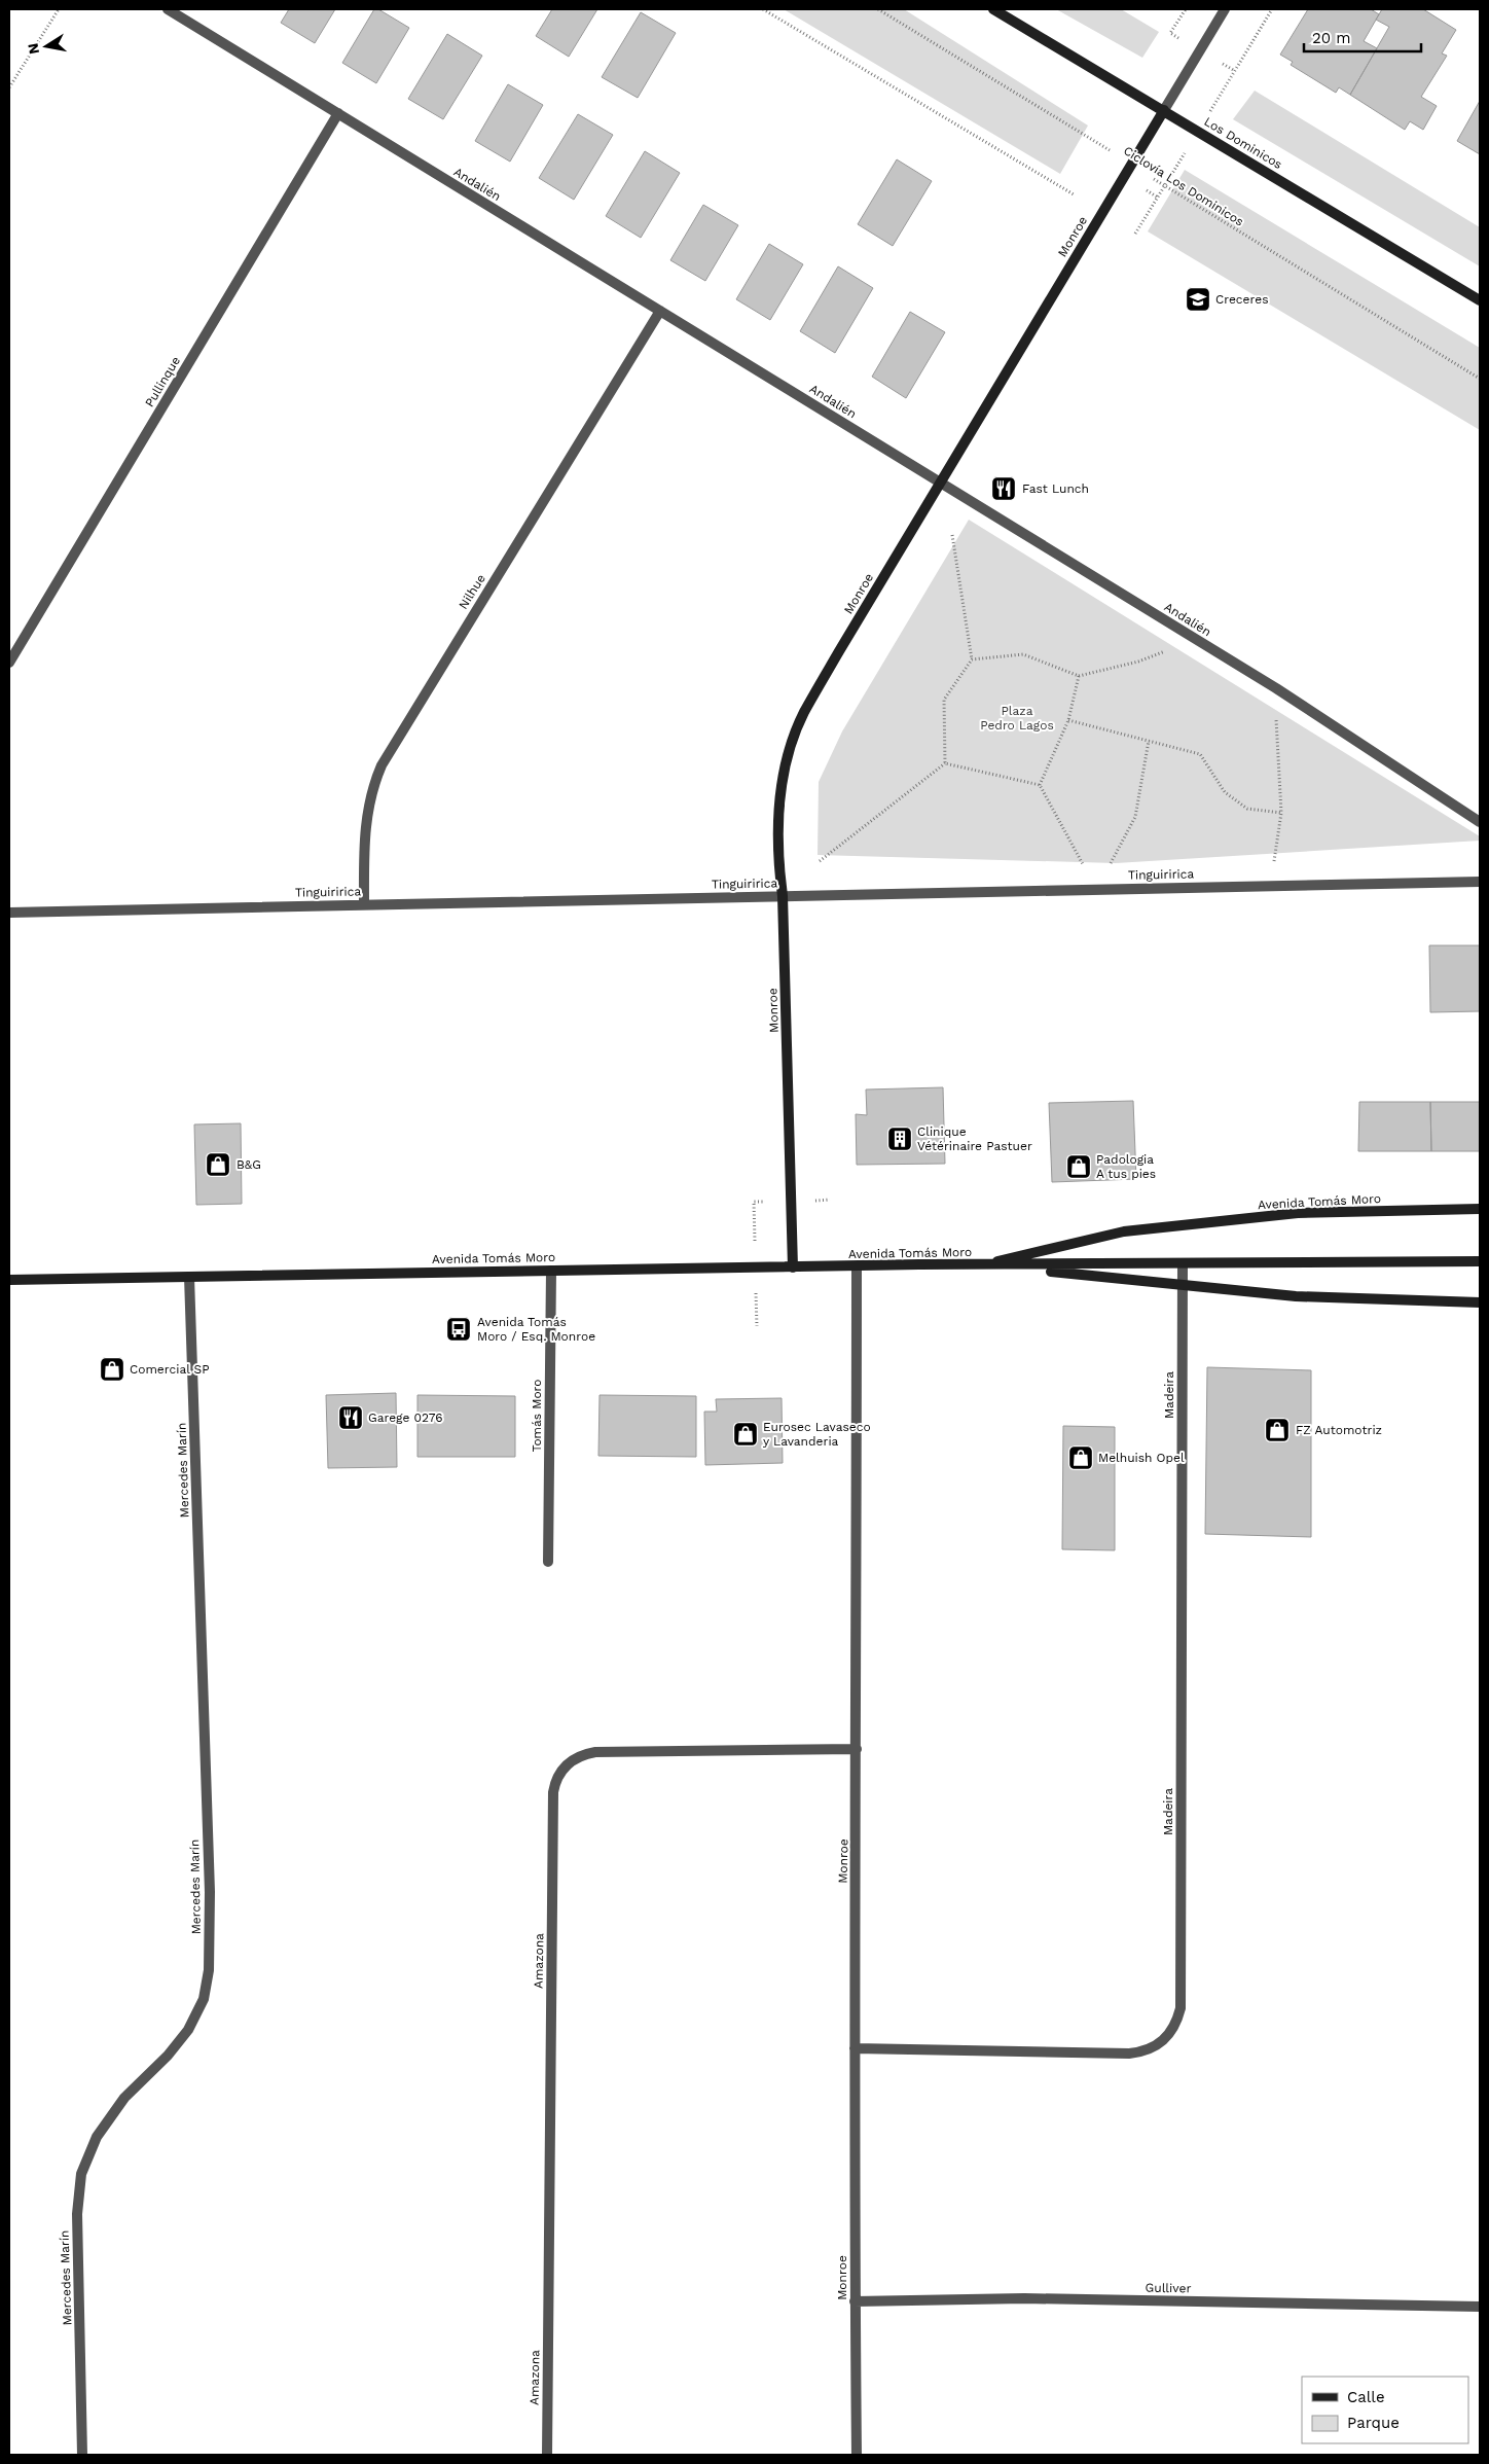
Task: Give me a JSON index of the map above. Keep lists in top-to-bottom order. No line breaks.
{"streets":{"main road":["Los Dominicos","Monroe","Avenida Tomás Moro"],"street":["Andalién","Pullinque","Nilhue","Tinguiririca","Madeira","Tomás Moro","Mercedes Marín","Amazona","Gulliver"],"path":["Ciclovía Los Dominicos"]},"crossings":[["Los Dominicos","Monroe"],["Andalién","Monroe"],["Andalién","Pullinque"],["Andalién","Nilhue"],["Ciclovía Los Dominicos","Monroe"],["Monroe","Tinguiririca"],["Monroe","Avenida Tomás Moro"],["Monroe","Madeira"],["Monroe","Amazona"],["Monroe","Gulliver"],["Nilhue","Tinguiririca"],["Avenida Tomás Moro","Madeira"],["Avenida Tomás Moro","Tomás Moro"],["Avenida Tomás Moro","Mercedes Marín"]],"parks":["Plaza Pedro Lagos"],"places":{"school or university":["Creceres"],"restaurant":["Fast Lunch","Garege 0276"],"building":["Clinique Vétérinaire Pastuer"],"shop":["B&G","Padologia A tus pies","Comercial SP","FZ Automotriz","Eurosec Lavaseco y Lavanderia","Melhuish Opel"],"bus stop":["Avenida Tomás Moro / Esq. Monroe"]},"legend":["Calle","Parque"],"scale_bar":"20 m","north":"left"}
